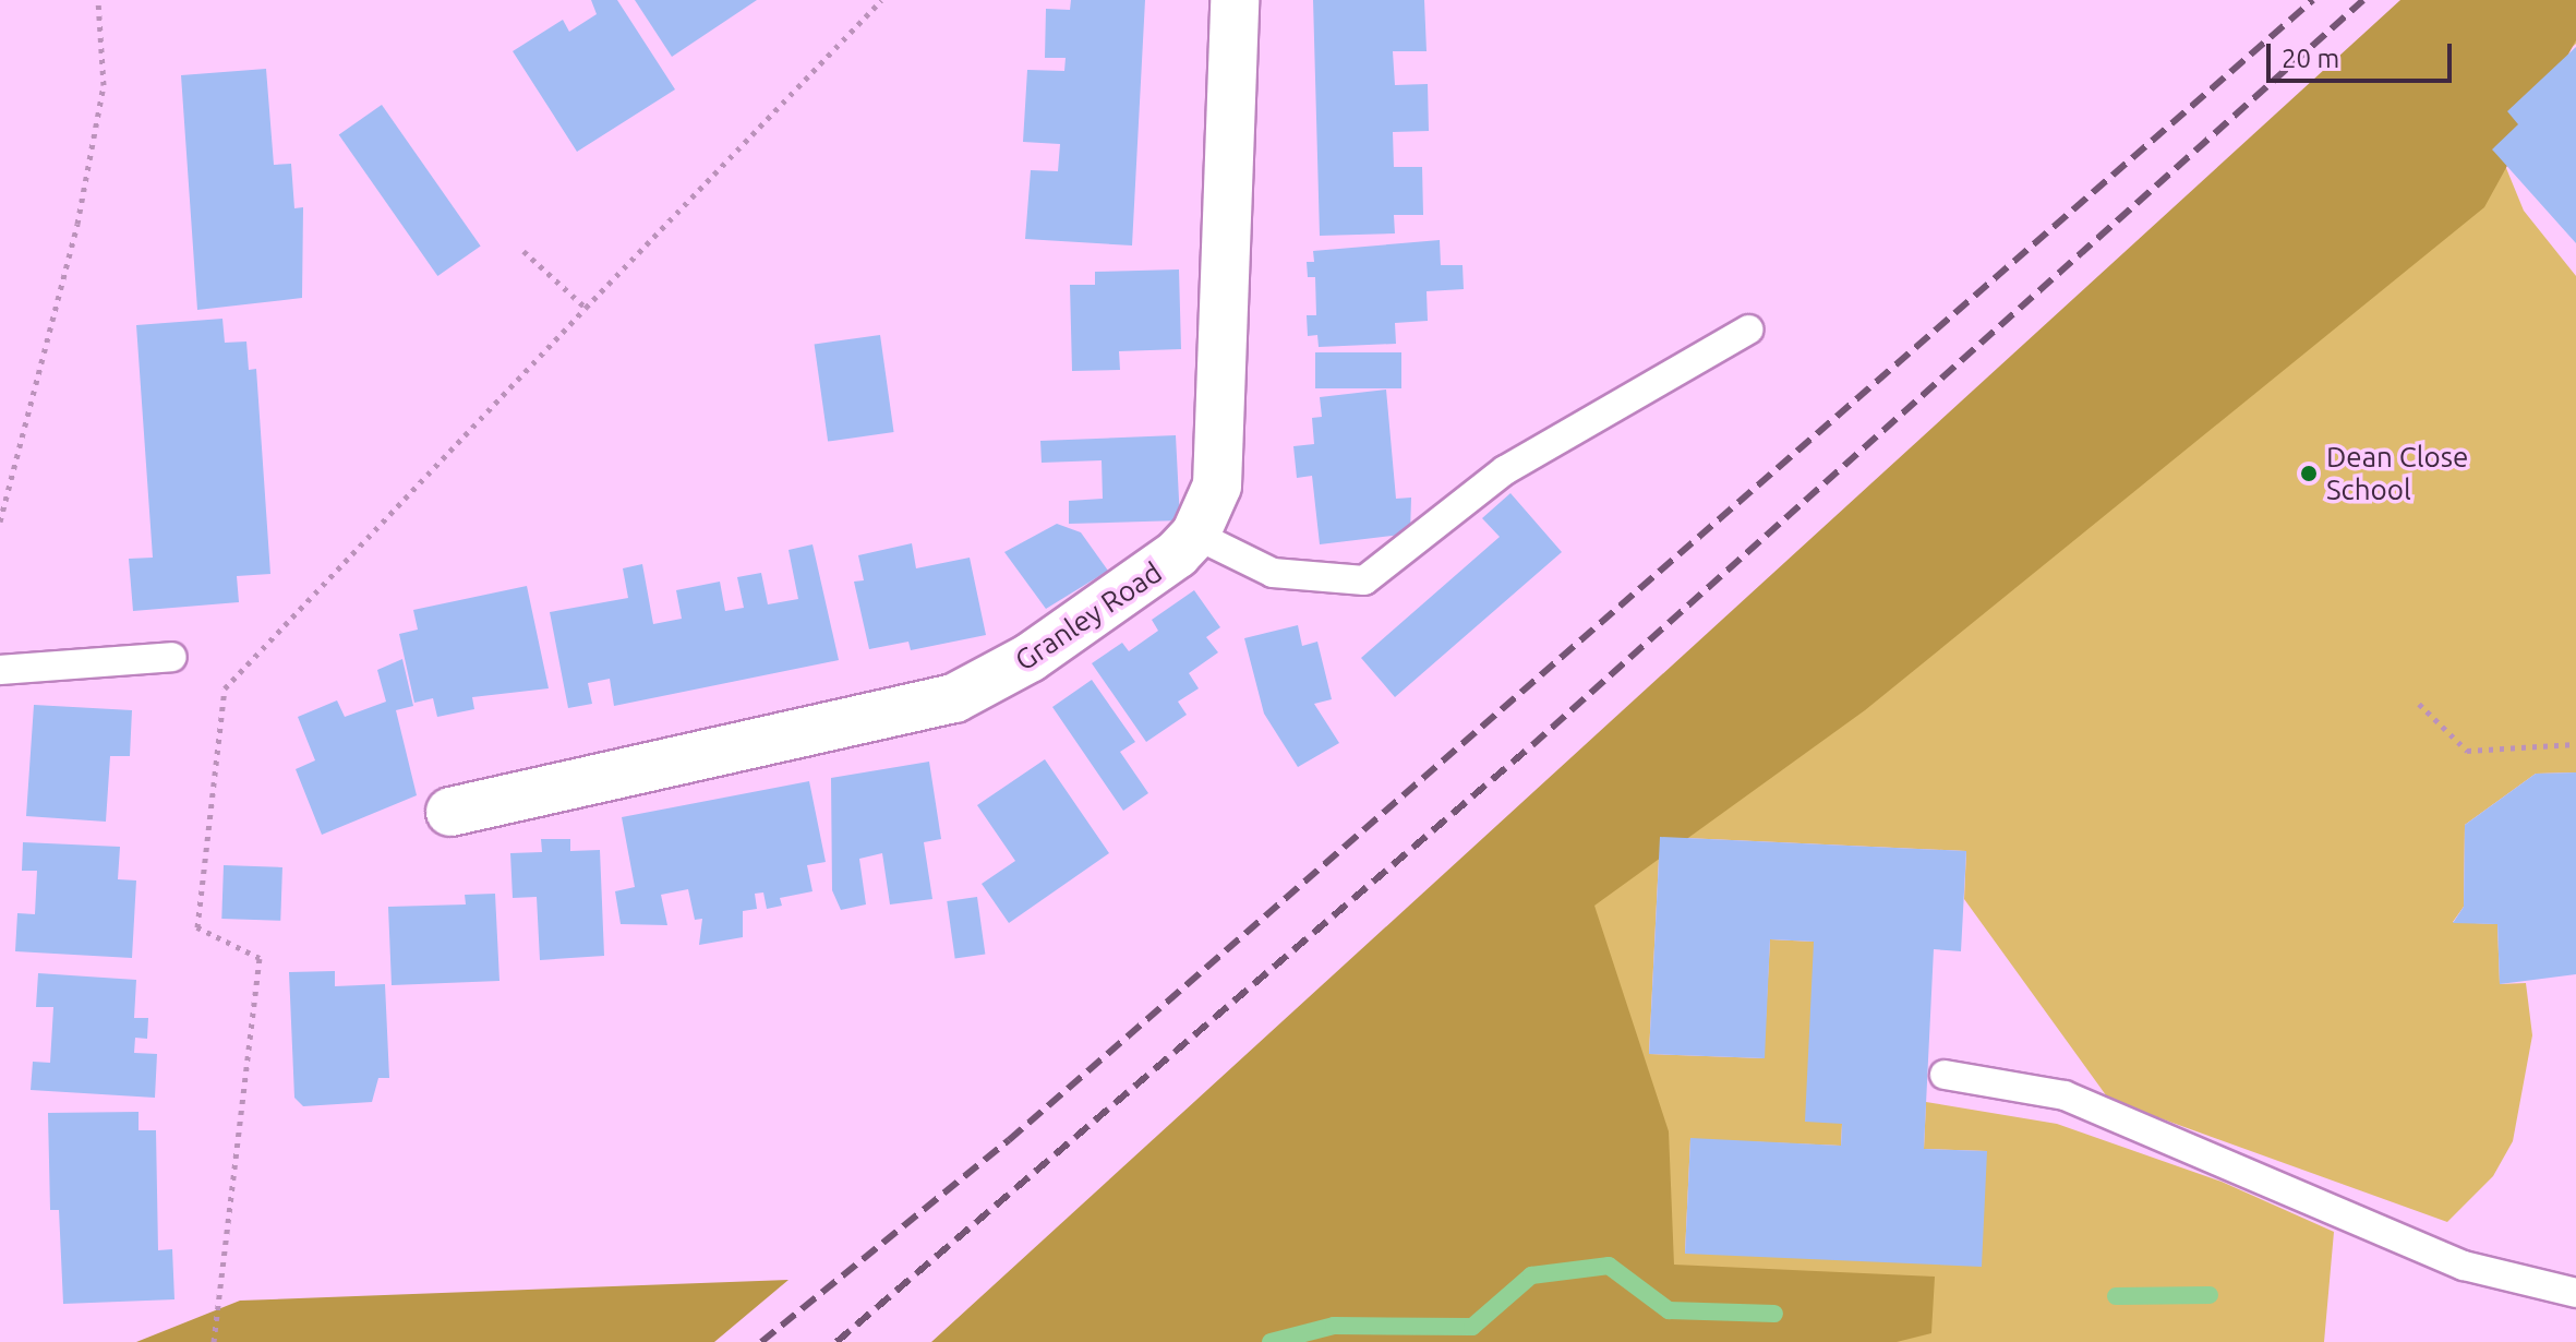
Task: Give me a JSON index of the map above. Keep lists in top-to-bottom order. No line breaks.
{"streets":{"street":["Granley Road"]},"places":["Dean Close School"],"scale_bar":"20 m"}
